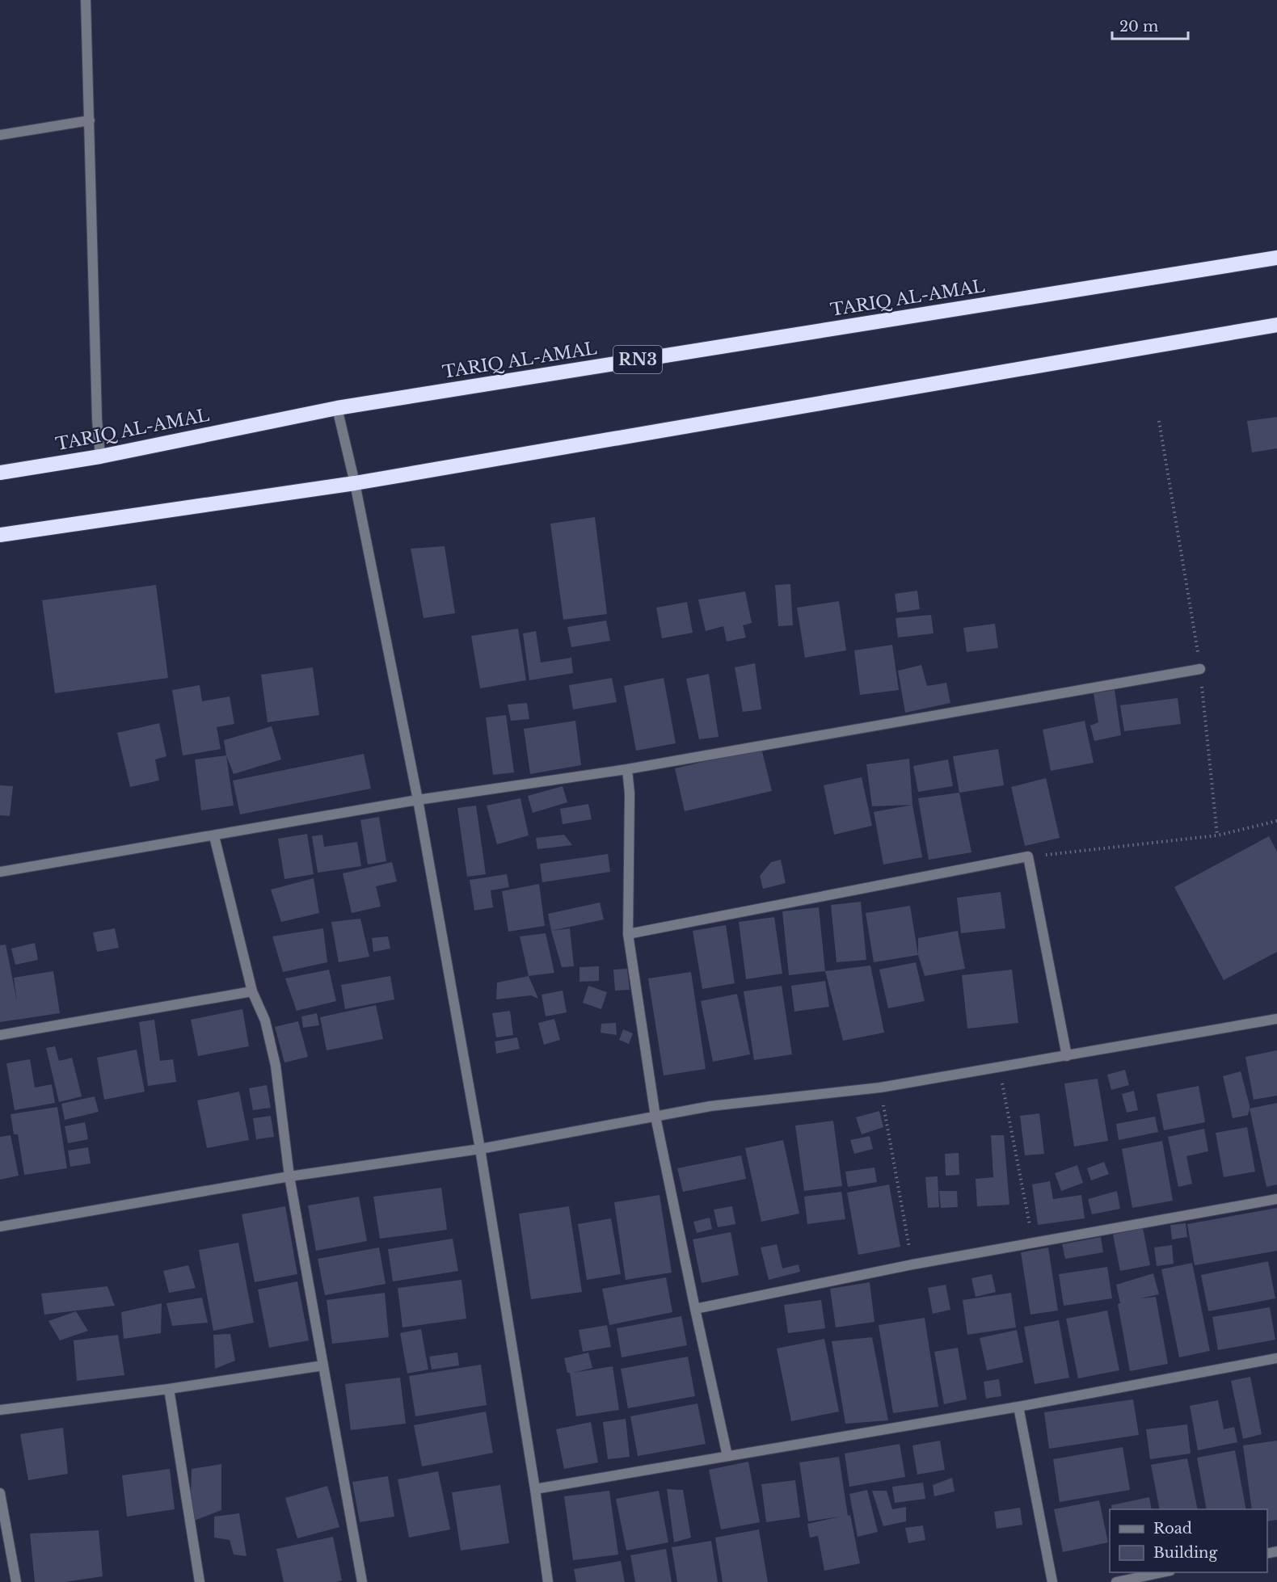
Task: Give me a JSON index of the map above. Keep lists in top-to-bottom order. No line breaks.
{"streets":{"highway":["TARIQ AL-AMAL","RN3"]},"legend":["Road","Building"],"scale_bar":"20 m"}
